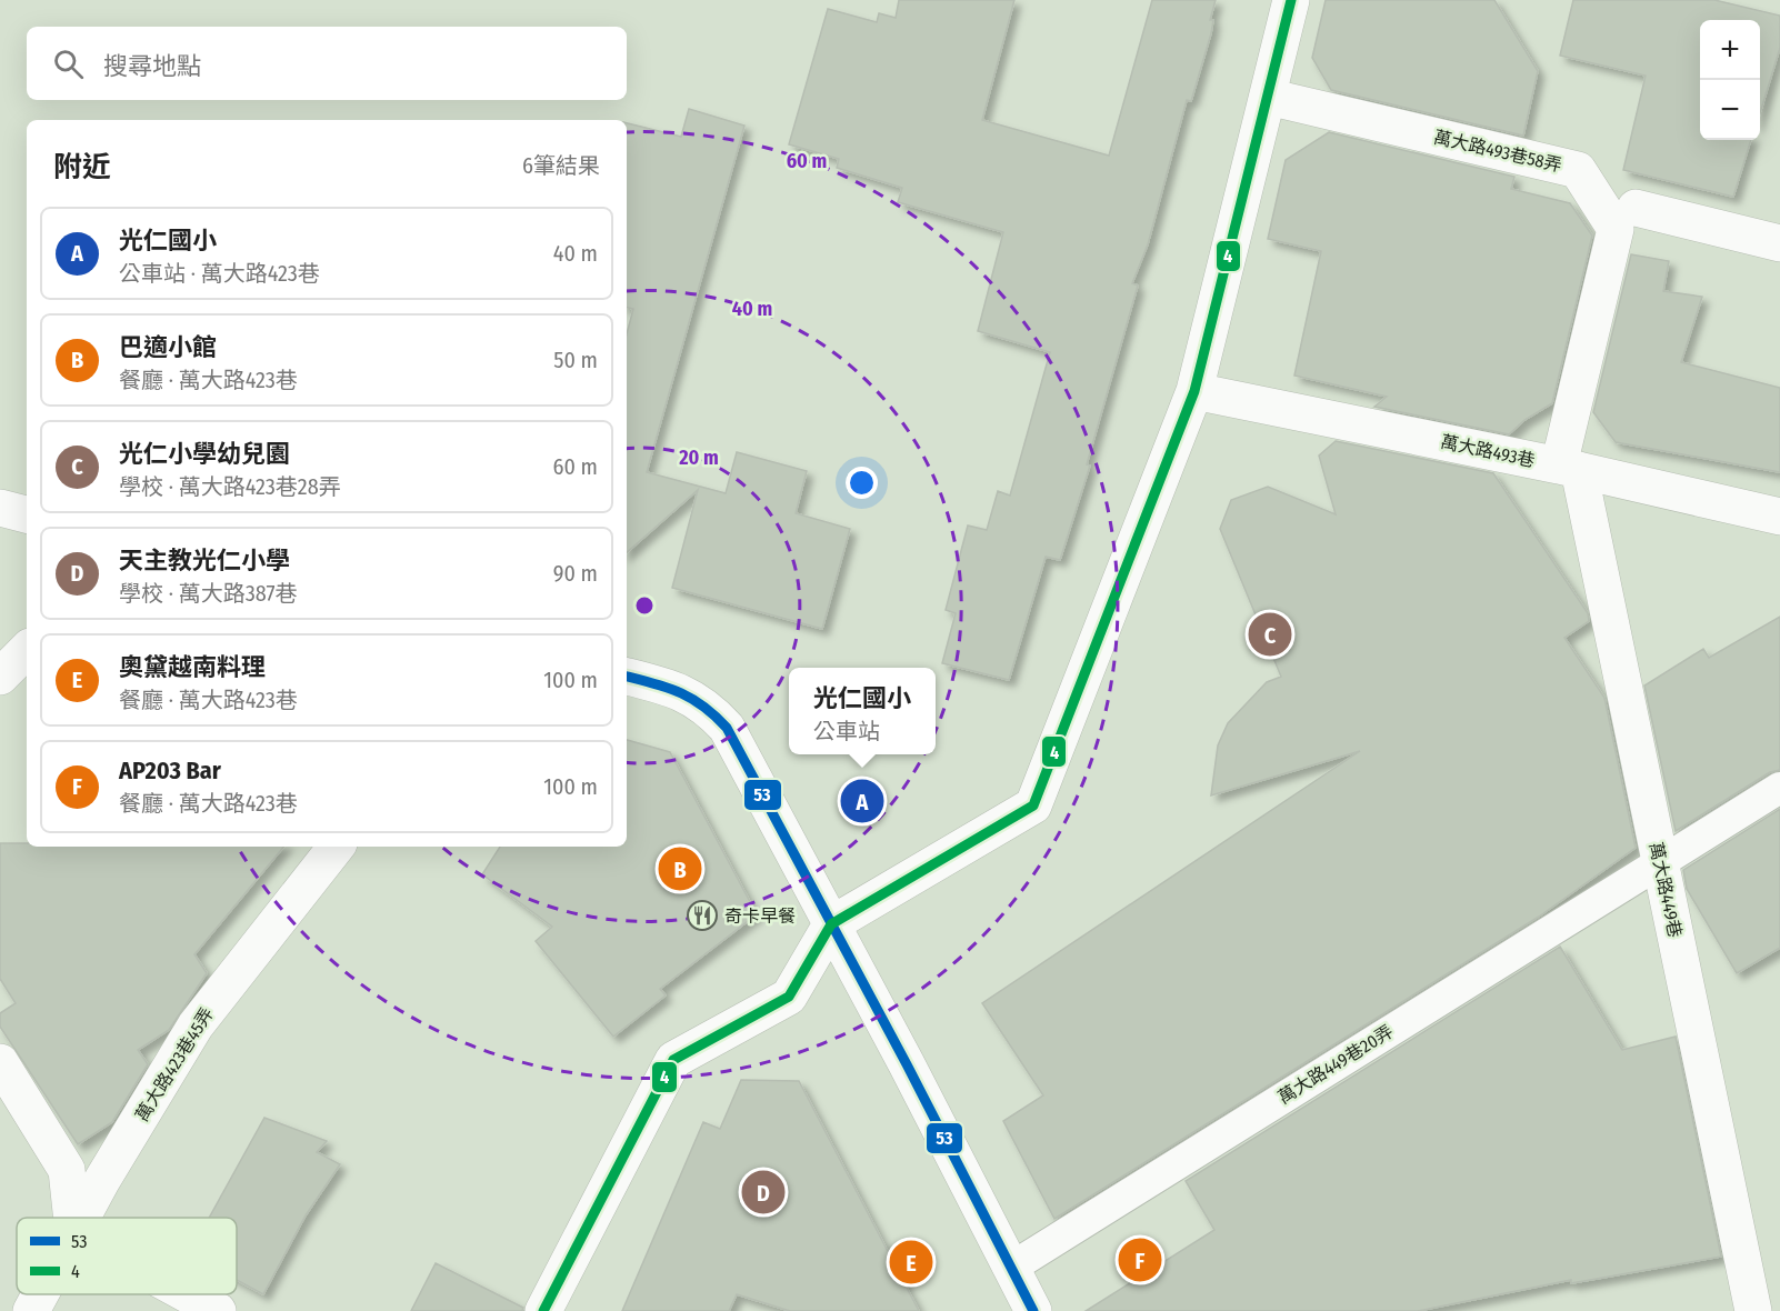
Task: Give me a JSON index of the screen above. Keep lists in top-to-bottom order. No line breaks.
{"streets":{"street":["萬大路493巷58弄","萬大路493巷","萬大路449巷","萬大路423巷45弄"],"lane":["萬大路449巷20弄"]},"crossings":[["萬大路493巷58弄","萬大路493巷"],["萬大路493巷58弄","萬大路449巷"],["萬大路493巷","萬大路449巷"],["萬大路449巷","萬大路449巷20弄"]],"places":{"restaurant":["奇卡早餐"]},"lines":["transit line 4","transit line 53"],"legend":["53","4"],"page":{"map_buttons":["+","−"],"search":"搜尋地點","heading":["附近","6筆結果"],"list":[{"mark":"A","name":"光仁國小","note":"公車站 · 萬大路423巷","value":"40 m"},{"mark":"B","name":"巴適小館","note":"餐廳 · 萬大路423巷","value":"50 m"},{"mark":"C","name":"光仁小學幼兒園","note":"學校 · 萬大路423巷28弄","value":"60 m"},{"mark":"D","name":"天主教光仁小學","note":"學校 · 萬大路387巷","value":"90 m"},{"mark":"E","name":"奧黛越南料理","note":"餐廳 · 萬大路423巷","value":"100 m"},{"mark":"F","name":"AP203 Bar","note":"餐廳 · 萬大路423巷","value":"100 m"}],"pins":["C","A","B","D","F","E"],"popup":["光仁國小","公車站"]},"rings":["60 m","40 m","20 m"]}
